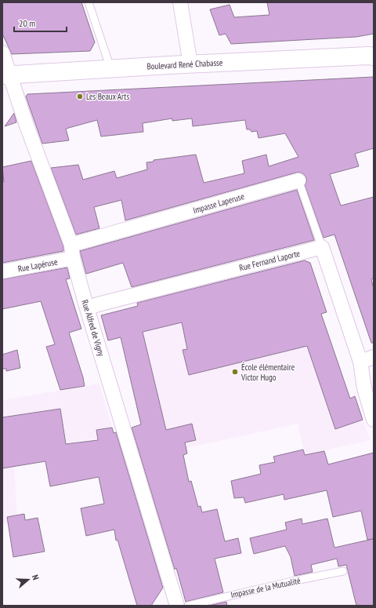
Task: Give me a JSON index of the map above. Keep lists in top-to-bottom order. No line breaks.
{"streets":{"main road":["Boulevard René Chabasse"],"street":["Impasse Laperuse","Rue Fernand Laporte","Rue Lapéruse","Rue Alfred de Vigny"],"lane":["Impasse de la Mutualité"]},"crossings":[["Boulevard René Chabasse","Rue Alfred de Vigny"],["Impasse Laperuse","Rue Fernand Laporte"],["Impasse Laperuse","Rue Lapéruse"],["Impasse Laperuse","Rue Alfred de Vigny"],["Rue Fernand Laporte","Rue Alfred de Vigny"],["Rue Lapéruse","Rue Alfred de Vigny"]],"places":["Les Beaux Arts","École élémentaire Victor Hugo"],"scale_bar":"20 m","north":"right"}
